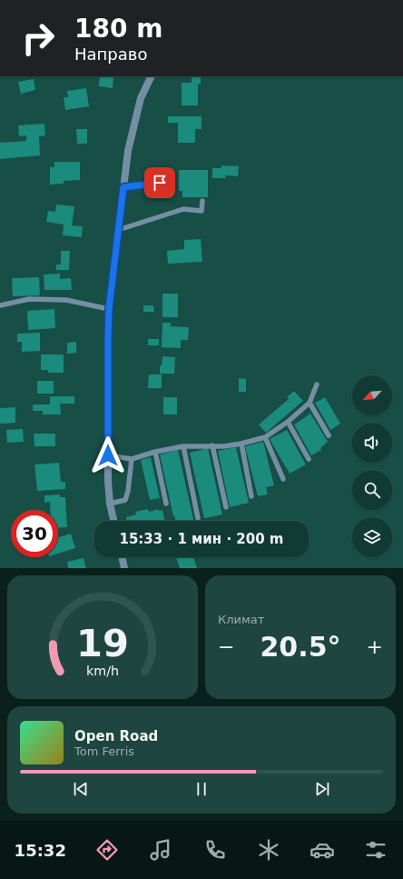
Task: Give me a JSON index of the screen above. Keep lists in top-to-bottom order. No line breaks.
{"north":"bottom left","page":{"turn":["180 m","Направо"],"limit":"30","trip":"15:33 · 1 мин · 200 m","tile":"Климат","heat":["−","20.5°","+"],"song":["Open Road","Tom Ferris"],"tabs":"15:32","gauge":["19","km/h"]}}
